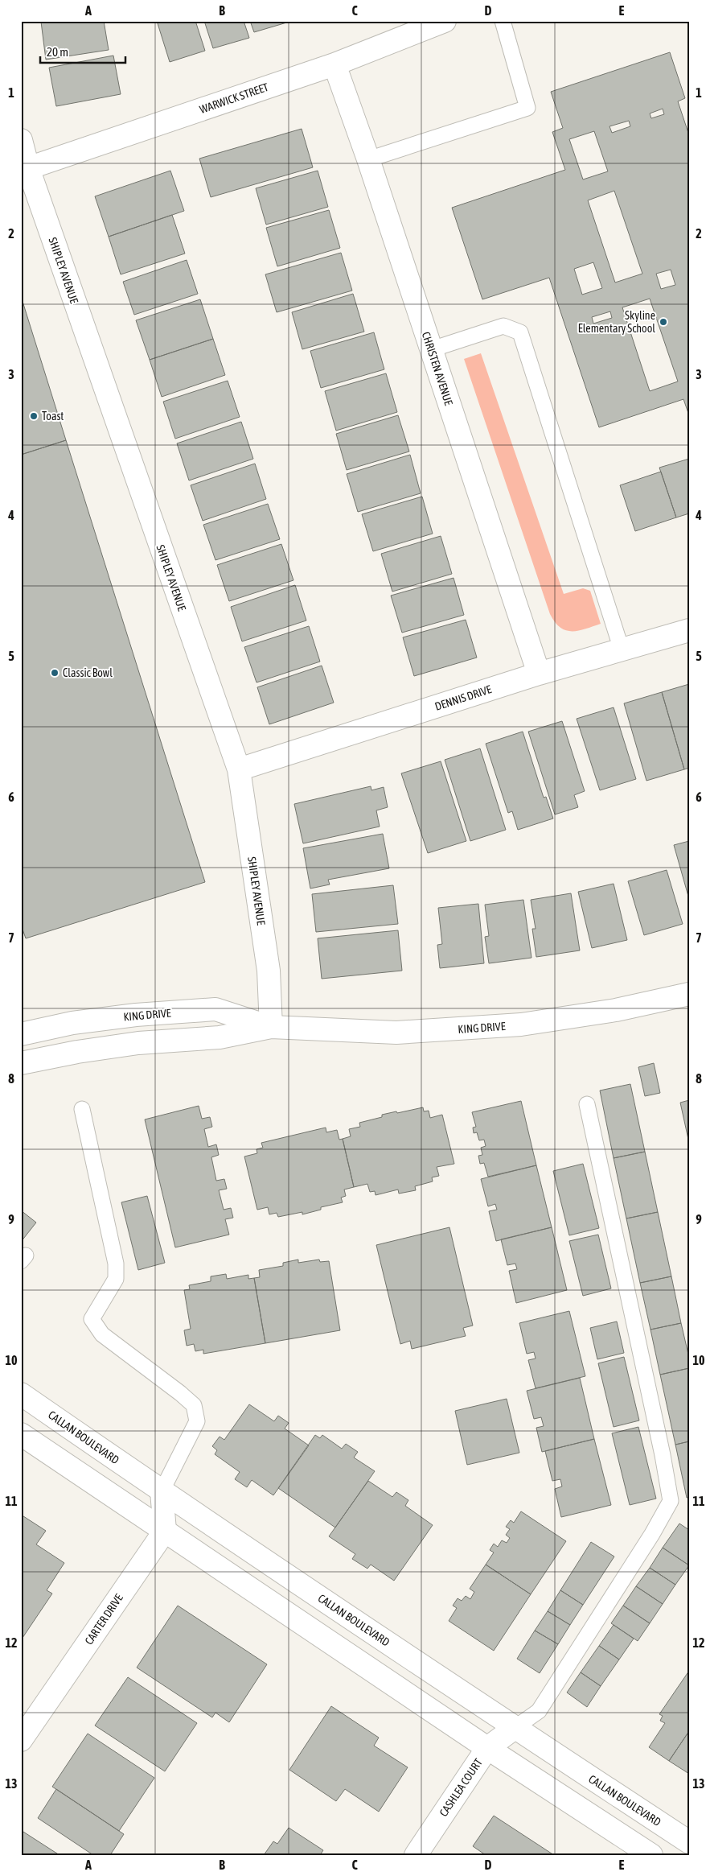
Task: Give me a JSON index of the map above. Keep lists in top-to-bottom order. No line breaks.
{"streets":{"street":["WARWICK STREET","SHIPLEY AVENUE","CHRISTEN AVENUE","DENNIS DRIVE","KING DRIVE","CALLAN BOULEVARD","CARTER DRIVE","CASHLEA COURT"]},"crossings":[["WARWICK STREET","SHIPLEY AVENUE"],["WARWICK STREET","CHRISTEN AVENUE"],["SHIPLEY AVENUE","DENNIS DRIVE"],["SHIPLEY AVENUE","KING DRIVE"],["CHRISTEN AVENUE","DENNIS DRIVE"],["CALLAN BOULEVARD","CASHLEA COURT"]],"places":["Skyline Elementary School","Toast","Classic Bowl"],"scale_bar":"20 m","grid":{"columns":["A","B","C","D","E"],"rows":["1","2","3","4","5","6","7","8","9","10","11","12","13"]}}
